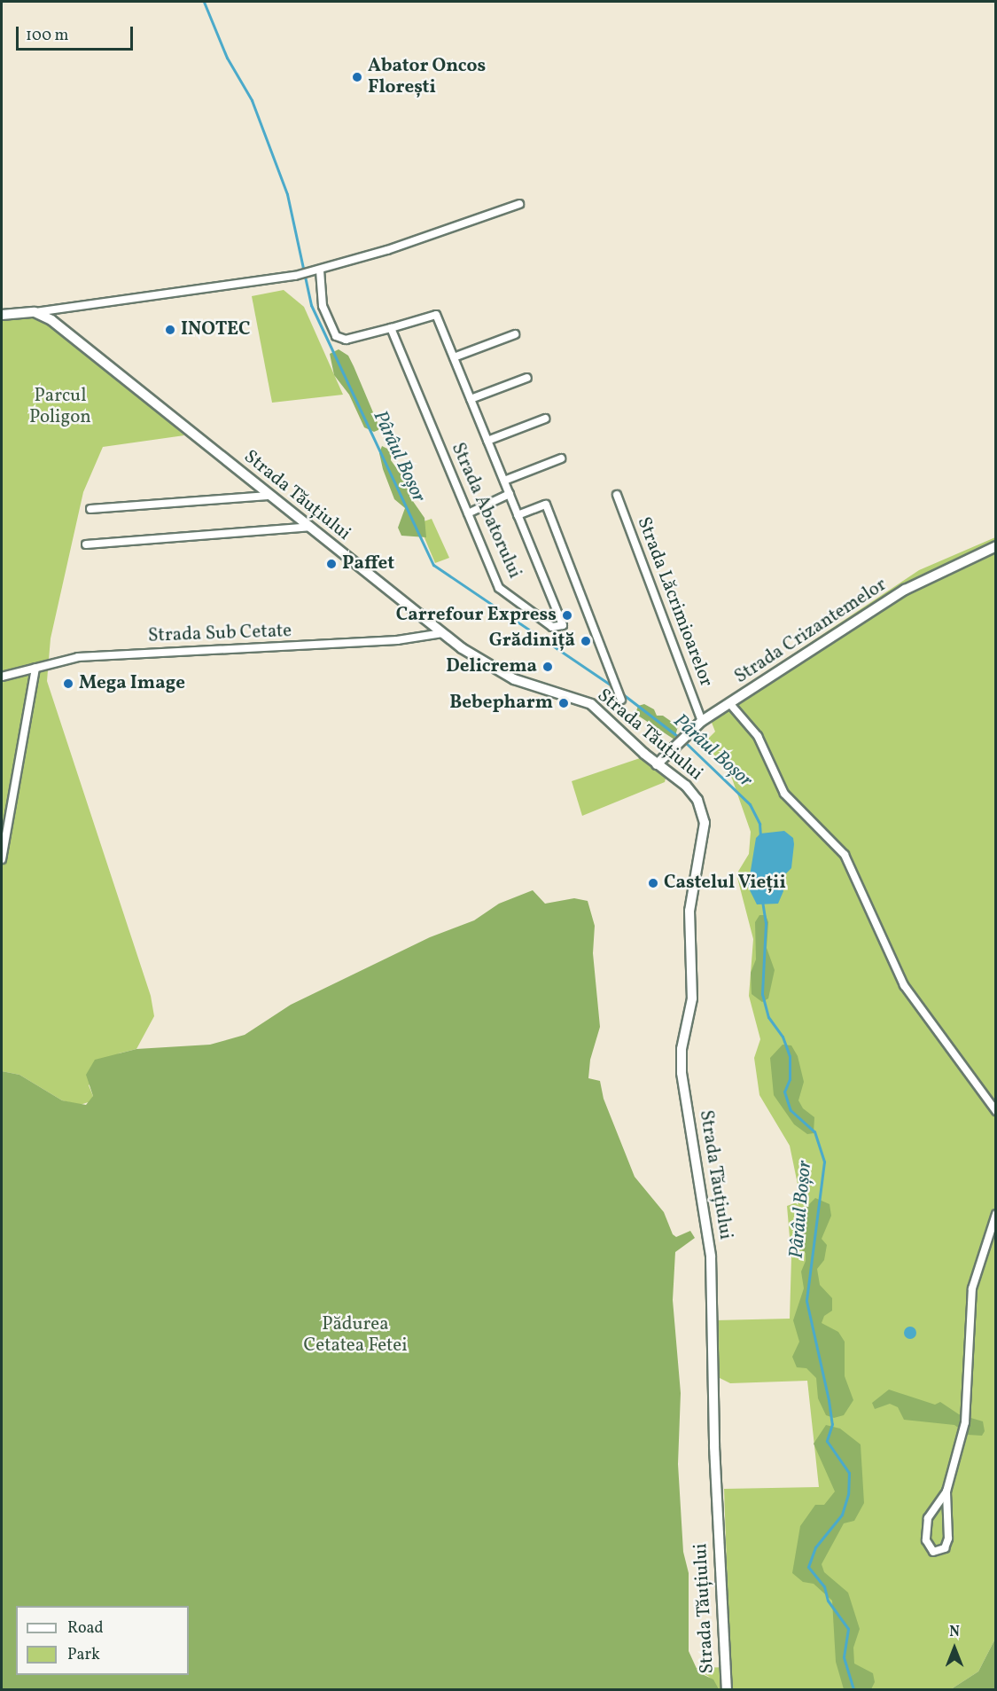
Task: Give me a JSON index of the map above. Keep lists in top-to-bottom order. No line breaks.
{"streets":{"main road":["Strada Tăuțiului","Strada Crizantemelor"],"street":["Strada Abatorului","Strada Lăcrimioarelor","Strada Sub Cetate"]},"crossings":[["Strada Tăuțiului","Strada Crizantemelor"],["Strada Tăuțiului","Strada Sub Cetate"],["Strada Lăcrimioarelor","Strada Crizantemelor"]],"water":["Pârâul Boșor"],"parks":["Parcul Poligon","Pădurea Cetatea Fetei"],"places":["Abator Oncos Florești","INOTEC","Paffet","Carrefour Express","Grădiniță","Delicrema","Mega Image","Bebepharm","Castelul Vieții"],"legend":["Road","Park"],"scale_bar":"100 m","north":"top"}
